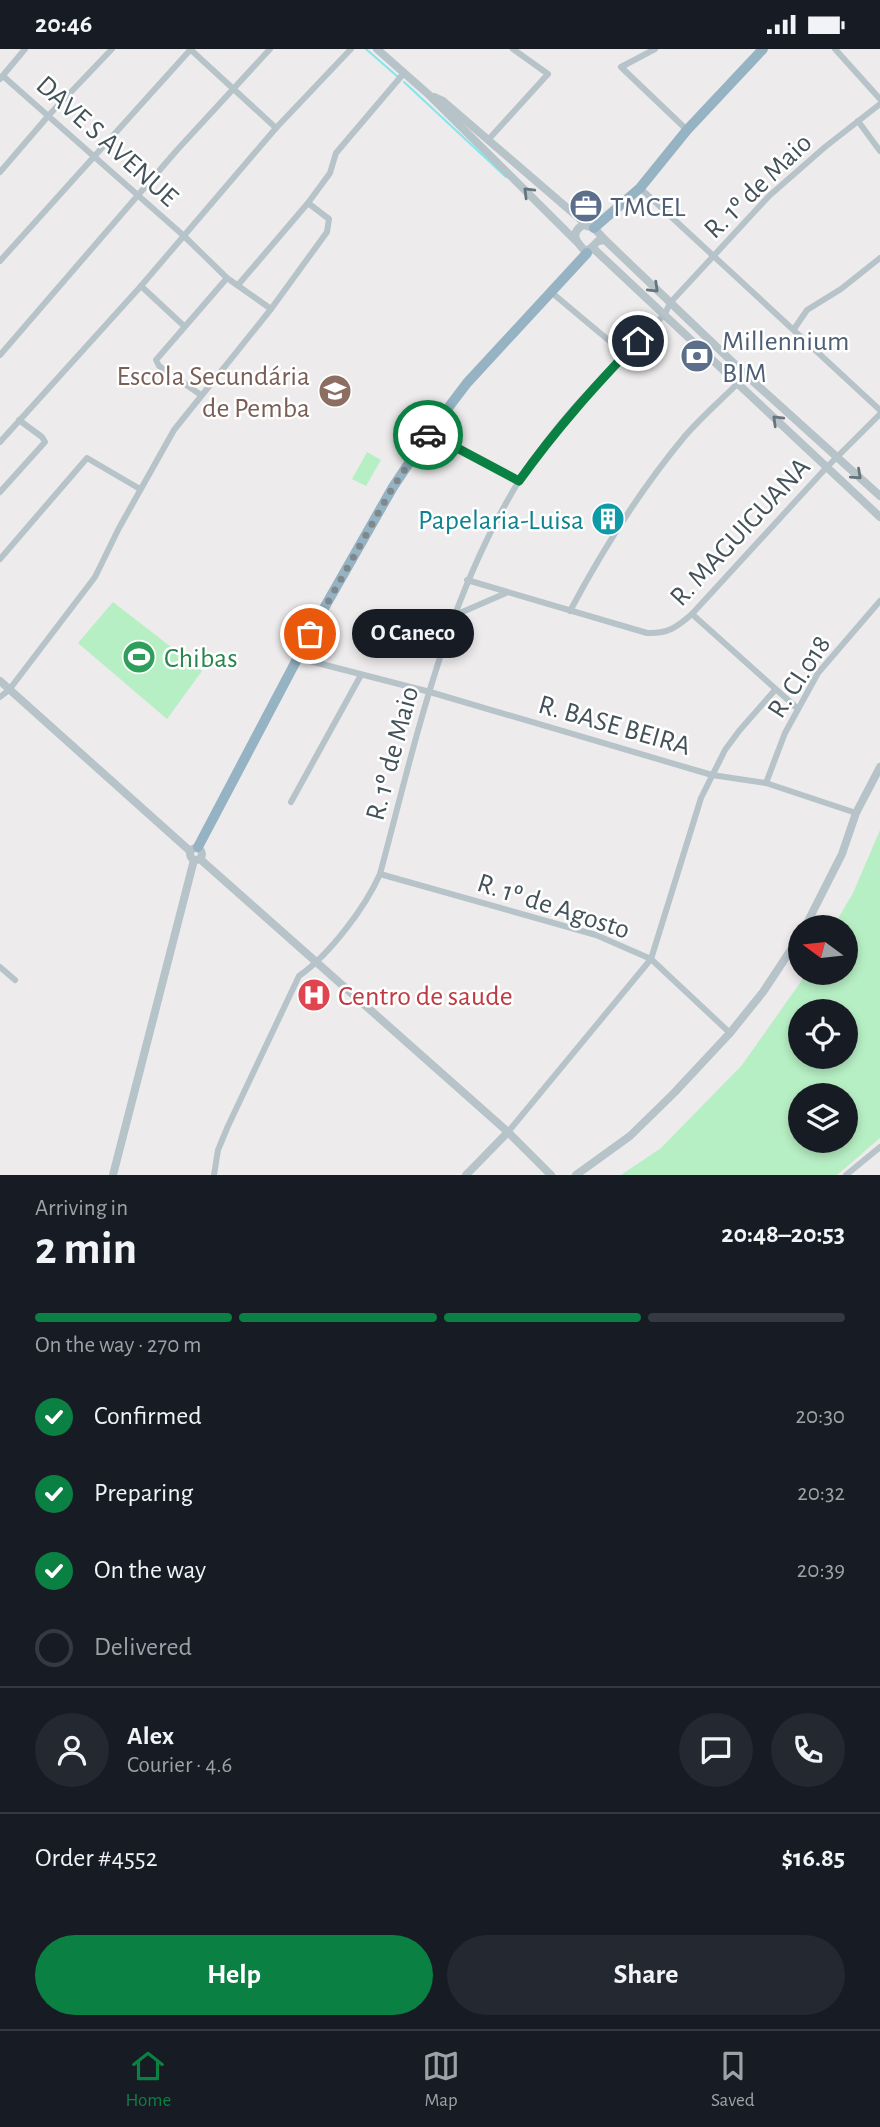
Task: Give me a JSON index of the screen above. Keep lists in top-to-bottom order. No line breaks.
{"streets":{"street":["DAVE S AVENUE","R. 1º de Maio","R. MAGUIGUANA","R. CI.018","R. BASE BEIRA","R. 1º de Agosto"]},"crossings":[["R. 1º de Maio","R. MAGUIGUANA"],["R. 1º de Maio","R. BASE BEIRA"],["R. 1º de Maio","R. 1º de Agosto"],["R. CI.018","R. BASE BEIRA"]],"places":{"office":["TMCEL"],"bank":["Millennium BIM"],"school or university":["Escola Secundária de Pemba"],"building":["Papelaria-Luisa"],"other":["O Caneco"],"sports":["Chibas"],"hospital":["Centro de saude"]},"north":"left","page":{"status":"20:46","bubble":"O Caneco","heading":["2 min","Arriving in","20:48–20:53"],"panel":["Alex","Courier · 4.6","Order #4552","$16.85"],"bar":"On the way · 270 m","list":[["Confirmed","20:30"],["Preparing","20:32"],["On the way","20:39"],"Delivered"],"buttons":["Help","Share"],"tabs":["Home","Map","Saved"]}}
